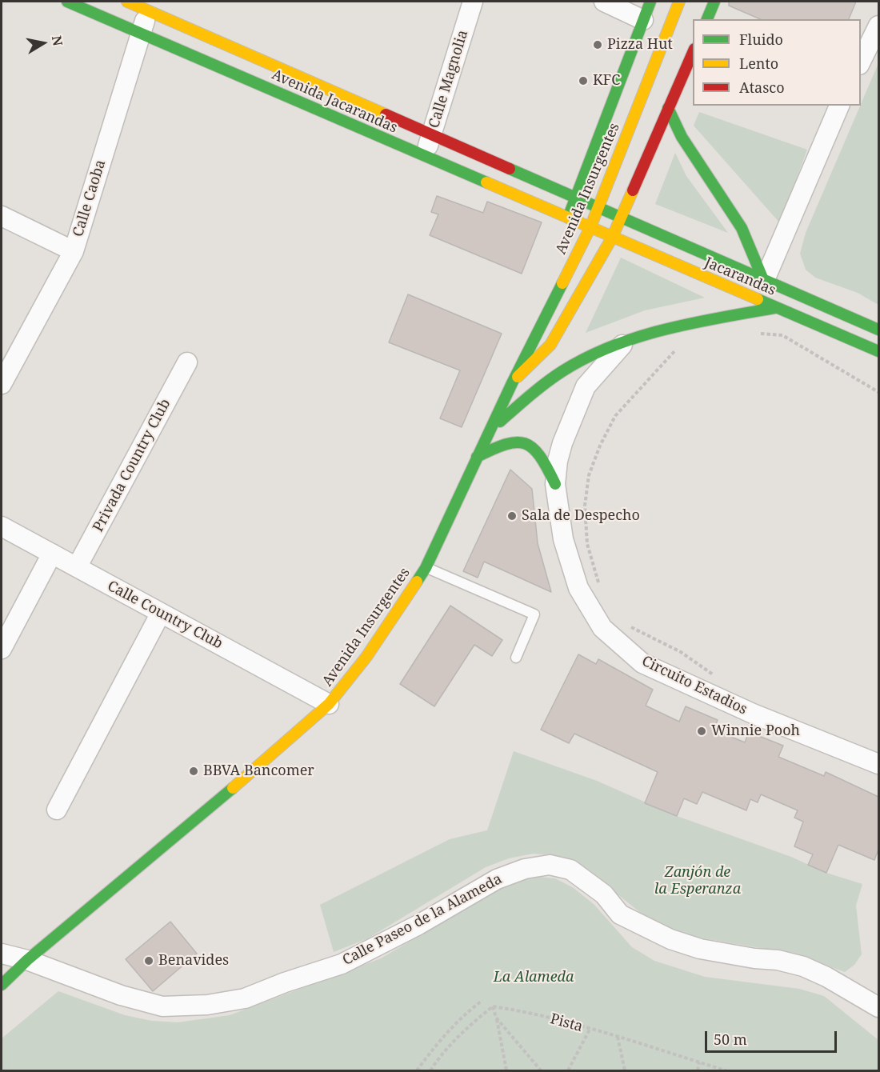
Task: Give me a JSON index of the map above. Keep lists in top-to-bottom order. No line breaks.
{"streets":{"main road":["Avenida Jacarandas","Avenida Insurgentes","Jacarandas"],"street":["Calle Magnolia","Calle Caoba","Privada Country Club","Calle Country Club","Circuito Estadios","Calle Paseo de la Alameda"],"path":["Pista"]},"crossings":[["Calle Magnolia","Avenida Jacarandas"],["Avenida Jacarandas","Avenida Insurgentes"],["Avenida Jacarandas","Calle Caoba"],["Avenida Jacarandas","Jacarandas"],["Avenida Insurgentes","Jacarandas"],["Avenida Insurgentes","Calle Country Club"],["Avenida Insurgentes","Calle Paseo de la Alameda"],["Privada Country Club","Calle Country Club"]],"parks":["Zanjón de la Esperanza","La Alameda"],"places":["Pizza Hut","KFC","Sala de Despecho","Winnie Pooh","BBVA Bancomer","Benavides"],"legend":["Fluido","Lento","Atasco"],"scale_bar":"50 m","north":"right"}
